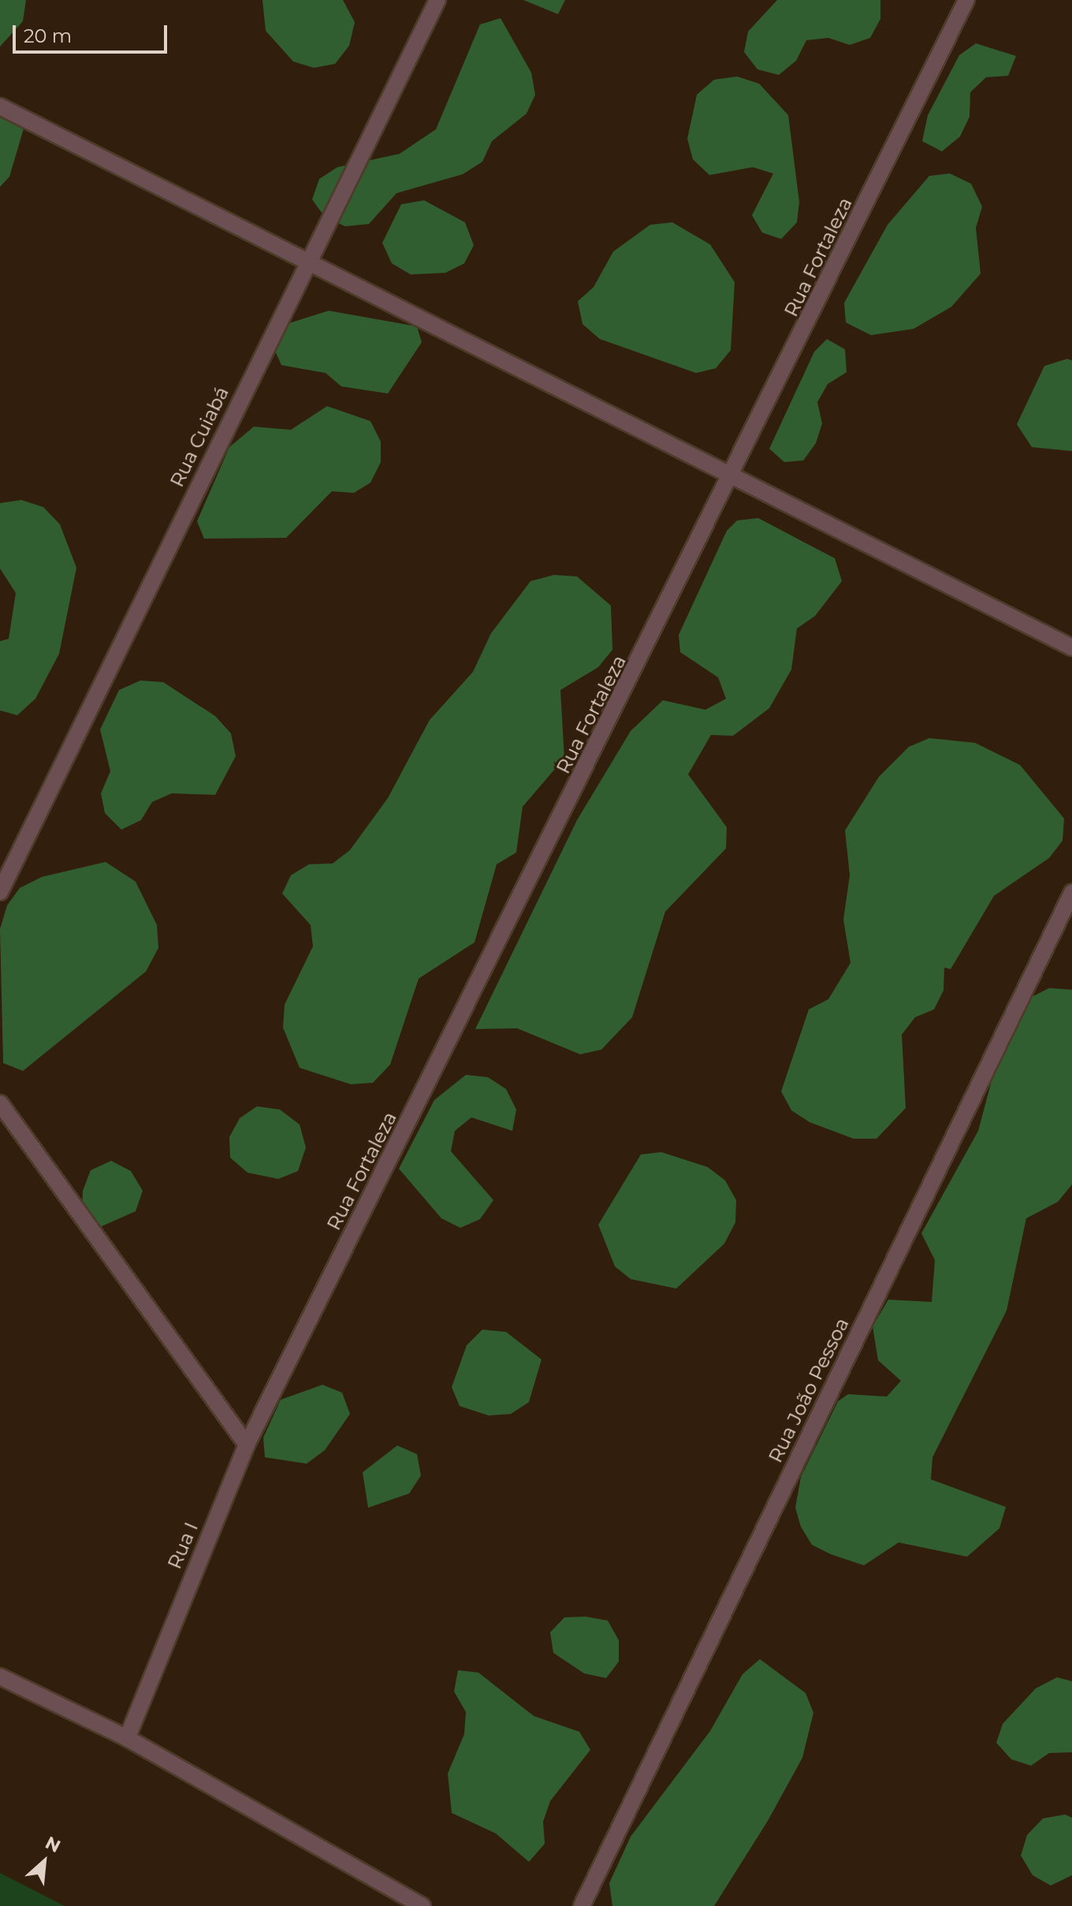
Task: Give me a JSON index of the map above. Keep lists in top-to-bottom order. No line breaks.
{"streets":{"street":["Rua Fortaleza","Rua Cuiabá","Rua João Pessoa","Rua I"]},"crossings":[["Rua Fortaleza","Rua I"]],"scale_bar":"20 m","north":"top right"}
